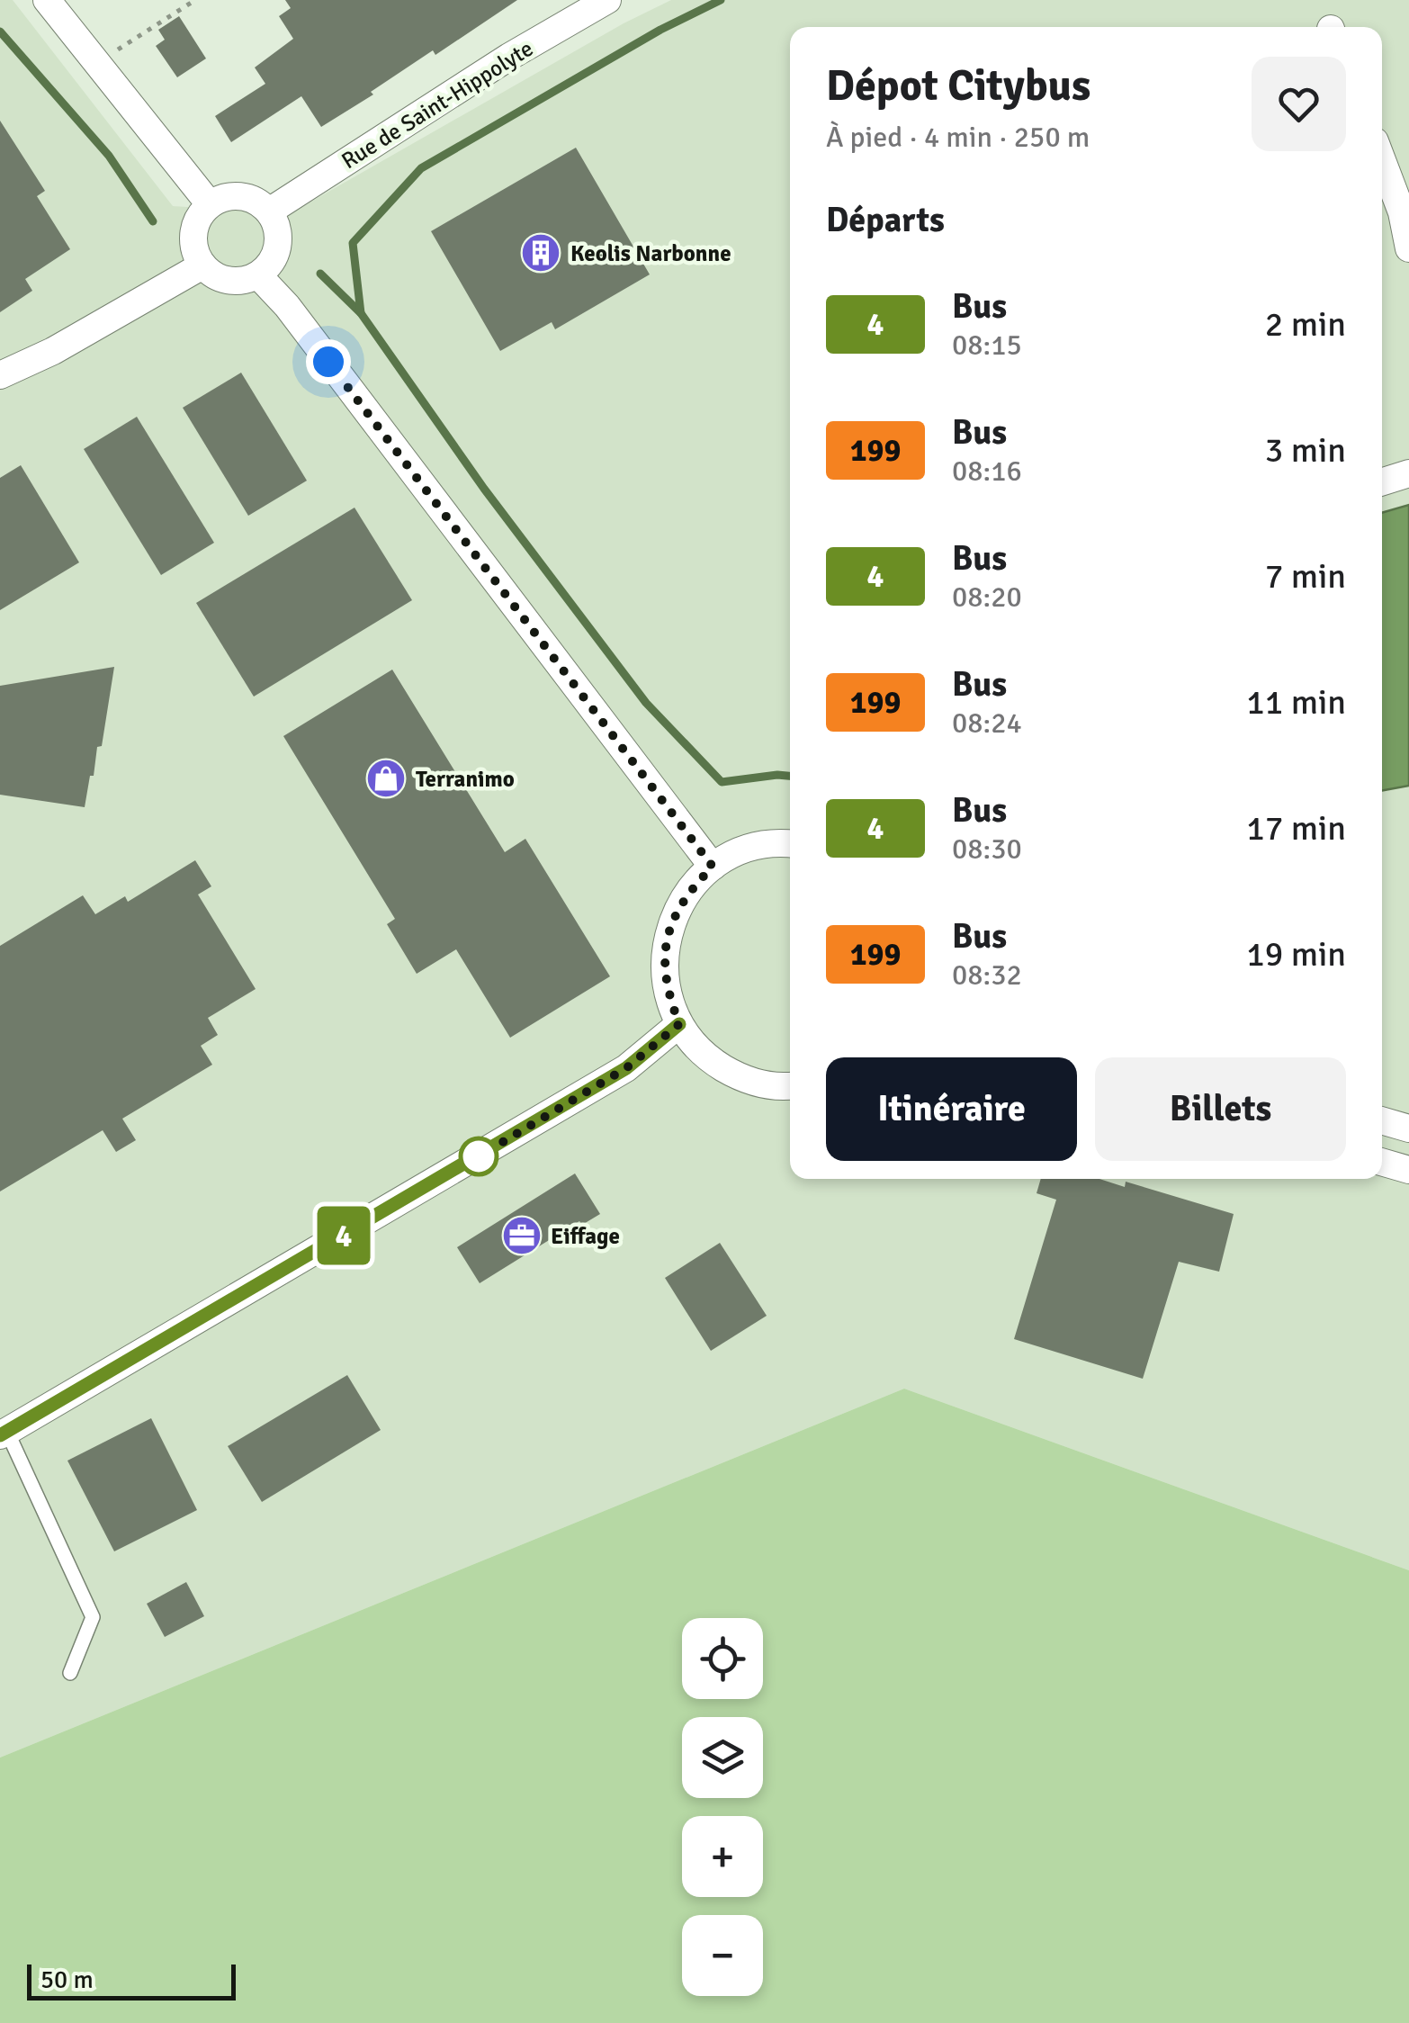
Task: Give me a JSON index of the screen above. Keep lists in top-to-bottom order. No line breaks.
{"streets":{"street":["Rue de Saint-Hippolyte"]},"places":{"building":["Keolis Narbonne"],"shop":["Terranimo"],"office":["Eiffage"]},"lines":["bus line 4"],"scale_bar":"50 m","page":{"on_map":"4","heading":[["Dépot Citybus","À pied · 4 min · 250 m"],"Départs"],"list":[{"mark":"4","name":"Bus","note":"08:15","value":"2 min"},{"mark":"199","name":"Bus","note":"08:16","value":"3 min"},{"mark":"4","name":"Bus","note":"08:20","value":"7 min"},{"mark":"199","name":"Bus","note":"08:24","value":"11 min"},{"mark":"4","name":"Bus","note":"08:30","value":"17 min"},{"mark":"199","name":"Bus","note":"08:32","value":"19 min"}],"buttons":["Itinéraire","Billets"],"map_buttons":["+","−"],"scale":"50 m"}}
